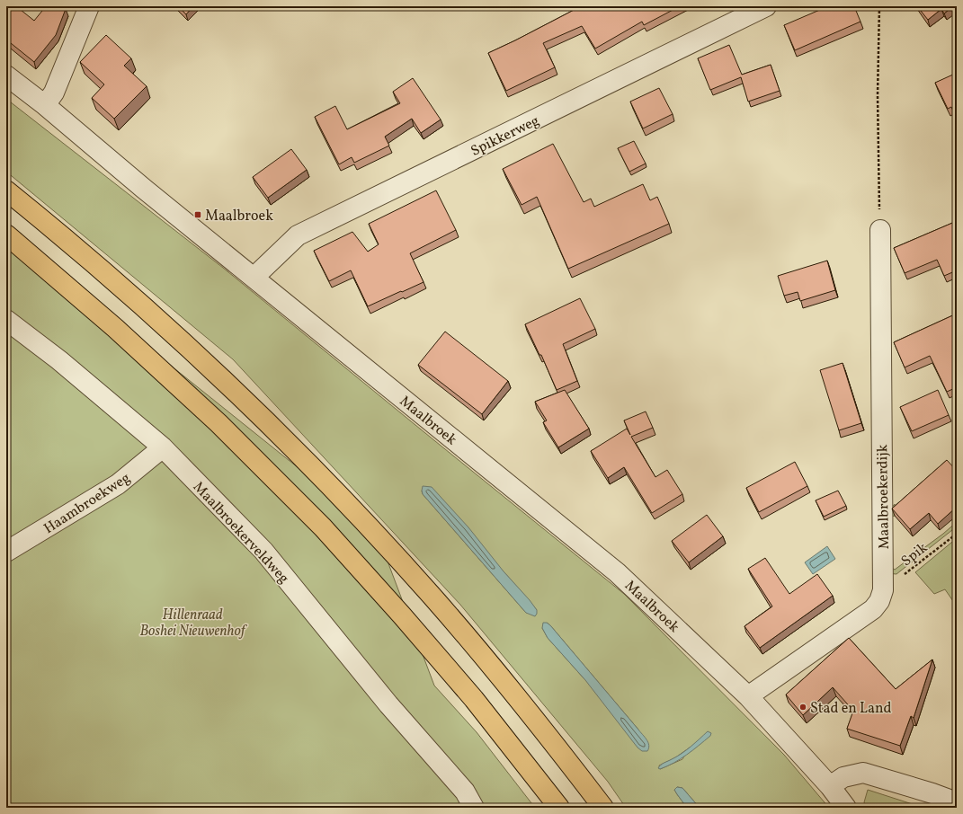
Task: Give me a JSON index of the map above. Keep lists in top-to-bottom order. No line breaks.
{"streets":{"street":["Spikkerweg","Maalbroek","Maalbroekerdijk","Haambroekweg","Maalbroekerveldweg"],"path":["Spik"]},"crossings":[["Spikkerweg","Maalbroek"],["Maalbroek","Maalbroekerdijk"],["Maalbroekerdijk","Spik"],["Haambroekweg","Maalbroekerveldweg"]],"parks":["Hillenraad Boshei Nieuwenhof"],"places":{"transit":["Maalbroek"],"other":["Stad en Land"]}}
